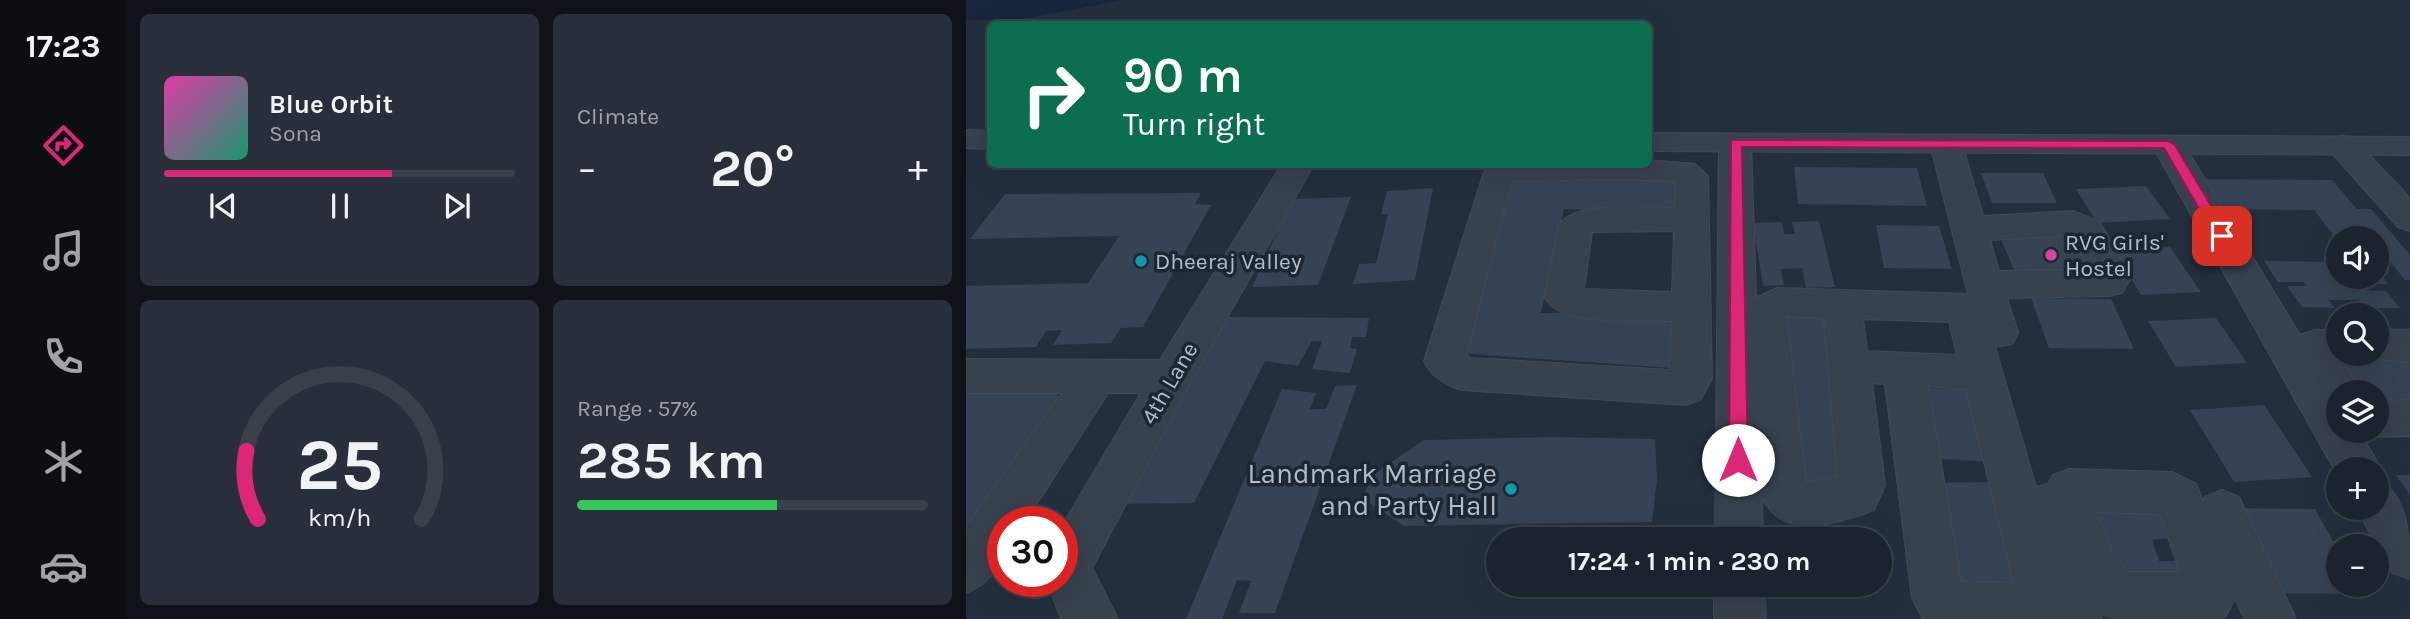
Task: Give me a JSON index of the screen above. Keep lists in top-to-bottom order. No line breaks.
{"streets":{"street":["4th Lane"]},"places":["RVG Girls' Hostel","Dheeraj Valley","Landmark Marriage and Party Hall"],"page":{"tabs":"17:23","tile":["Climate",["Range · 57%","285 km"]],"turn":["90 m","Turn right"],"song":["Blue Orbit","Sona"],"heat":["−","20°","+"],"map_buttons":["+","−"],"limit":"30","trip":"17:24 · 1 min · 230 m","gauge":["25","km/h"]}}
